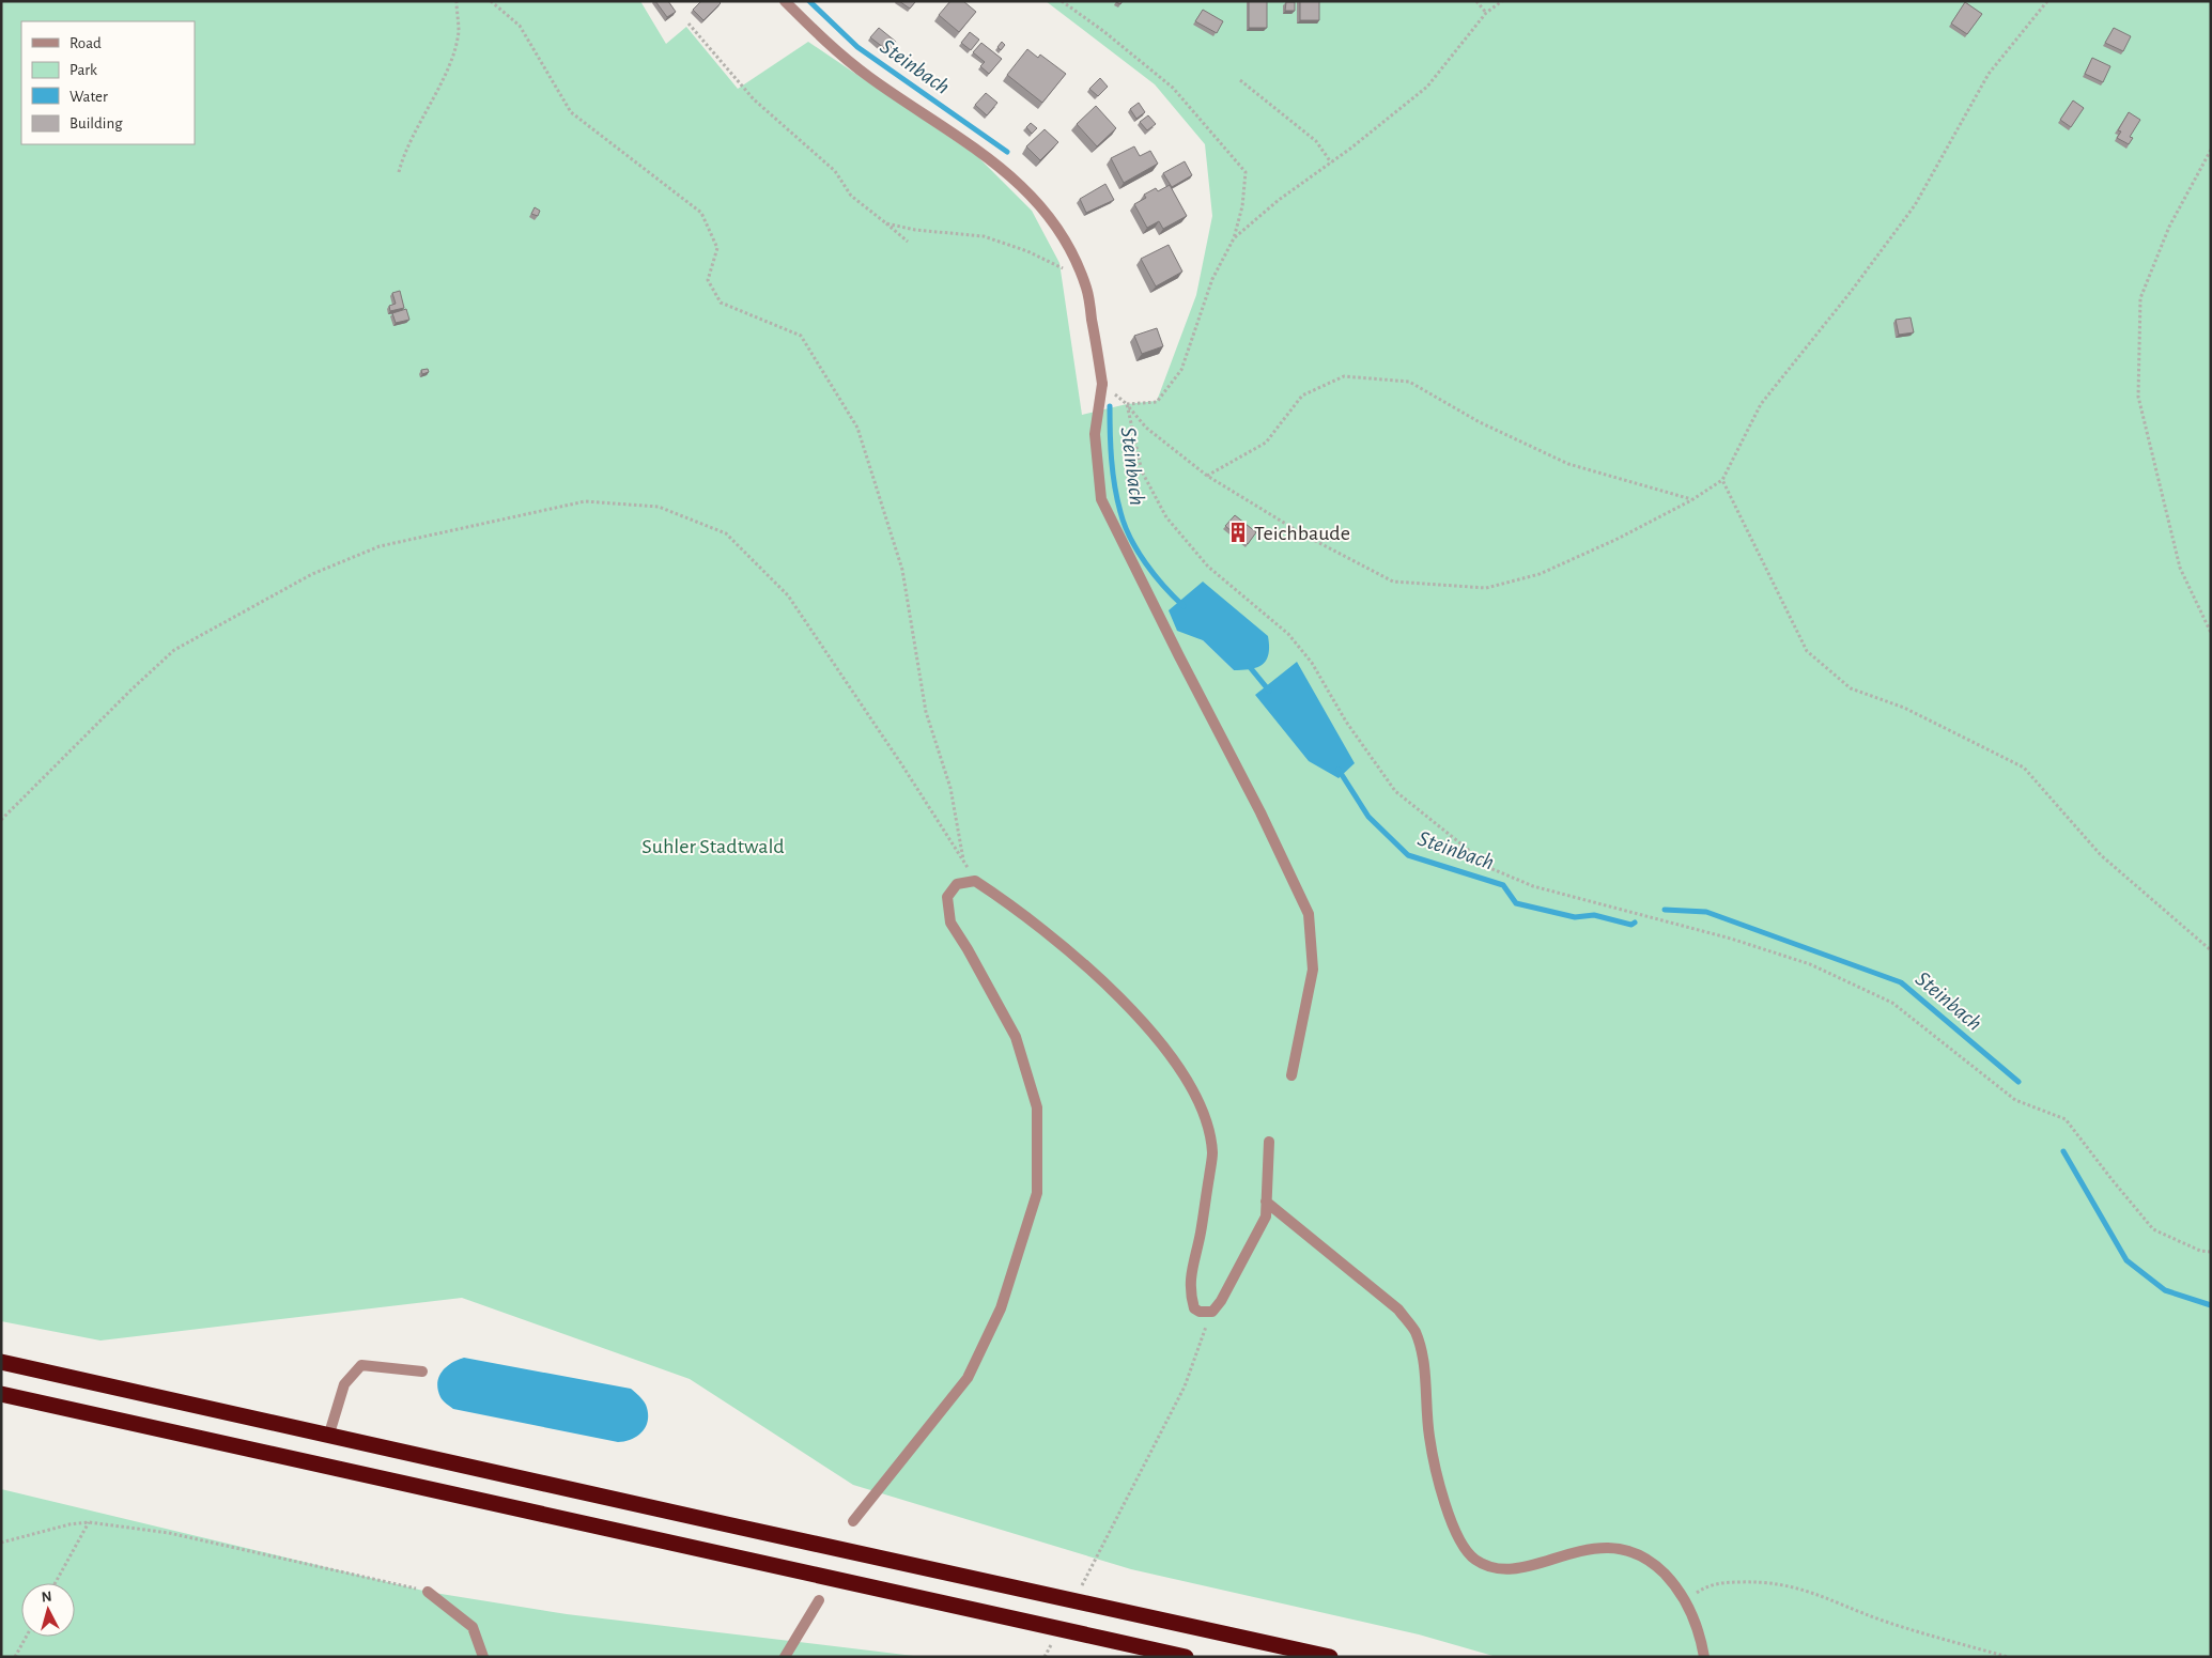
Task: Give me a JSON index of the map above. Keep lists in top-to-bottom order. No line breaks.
{"water":["Steinbach"],"parks":["Suhler Stadtwald"],"places":{"building":["Teichbaude"]},"legend":["Road","Park","Water","Building"],"north":"top"}
